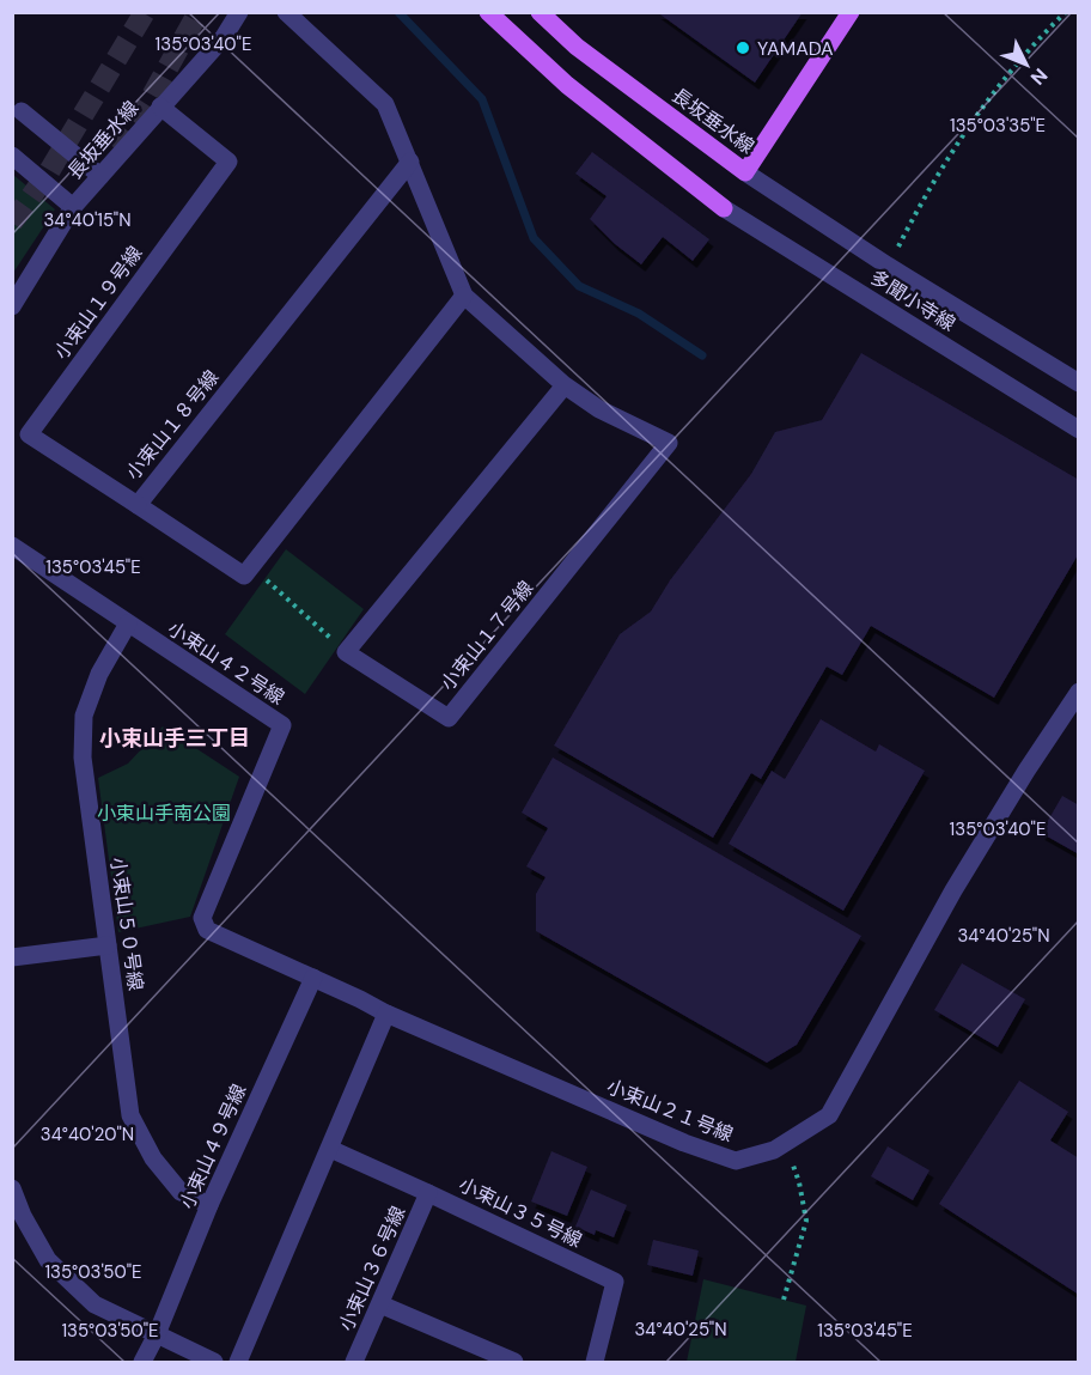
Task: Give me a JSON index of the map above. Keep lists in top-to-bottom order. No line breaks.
{"streets":{"main road":["長坂垂水線"],"street":["多聞小寺線","小束山１９号線","小束山１８号線","小束山１７号線","小束山４２号線","小束山５０号線","小束山２１号線","小束山４９号線","小束山３５号線","小束山３６号線"]},"crossings":[["長坂垂水線","多聞小寺線"],["長坂垂水線","小束山１９号線"],["小束山１９号線","小束山１８号線"],["小束山１８号線","小束山１７号線"],["小束山４２号線","小束山５０号線"],["小束山４２号線","小束山２１号線"],["小束山４２号線","小束山４９号線"],["小束山５０号線","小束山４９号線"],["小束山３５号線","小束山３６号線"]],"districts":["小束山手三丁目"],"parks":["小束山手南公園"],"places":["YAMADA"],"north":"bottom right","coordinates":["135°03'40\"E","135°03'35\"E","34°40'15\"N","135°03'45\"E","34°40'25\"N","34°40'20\"N","135°03'50\"E"]}
